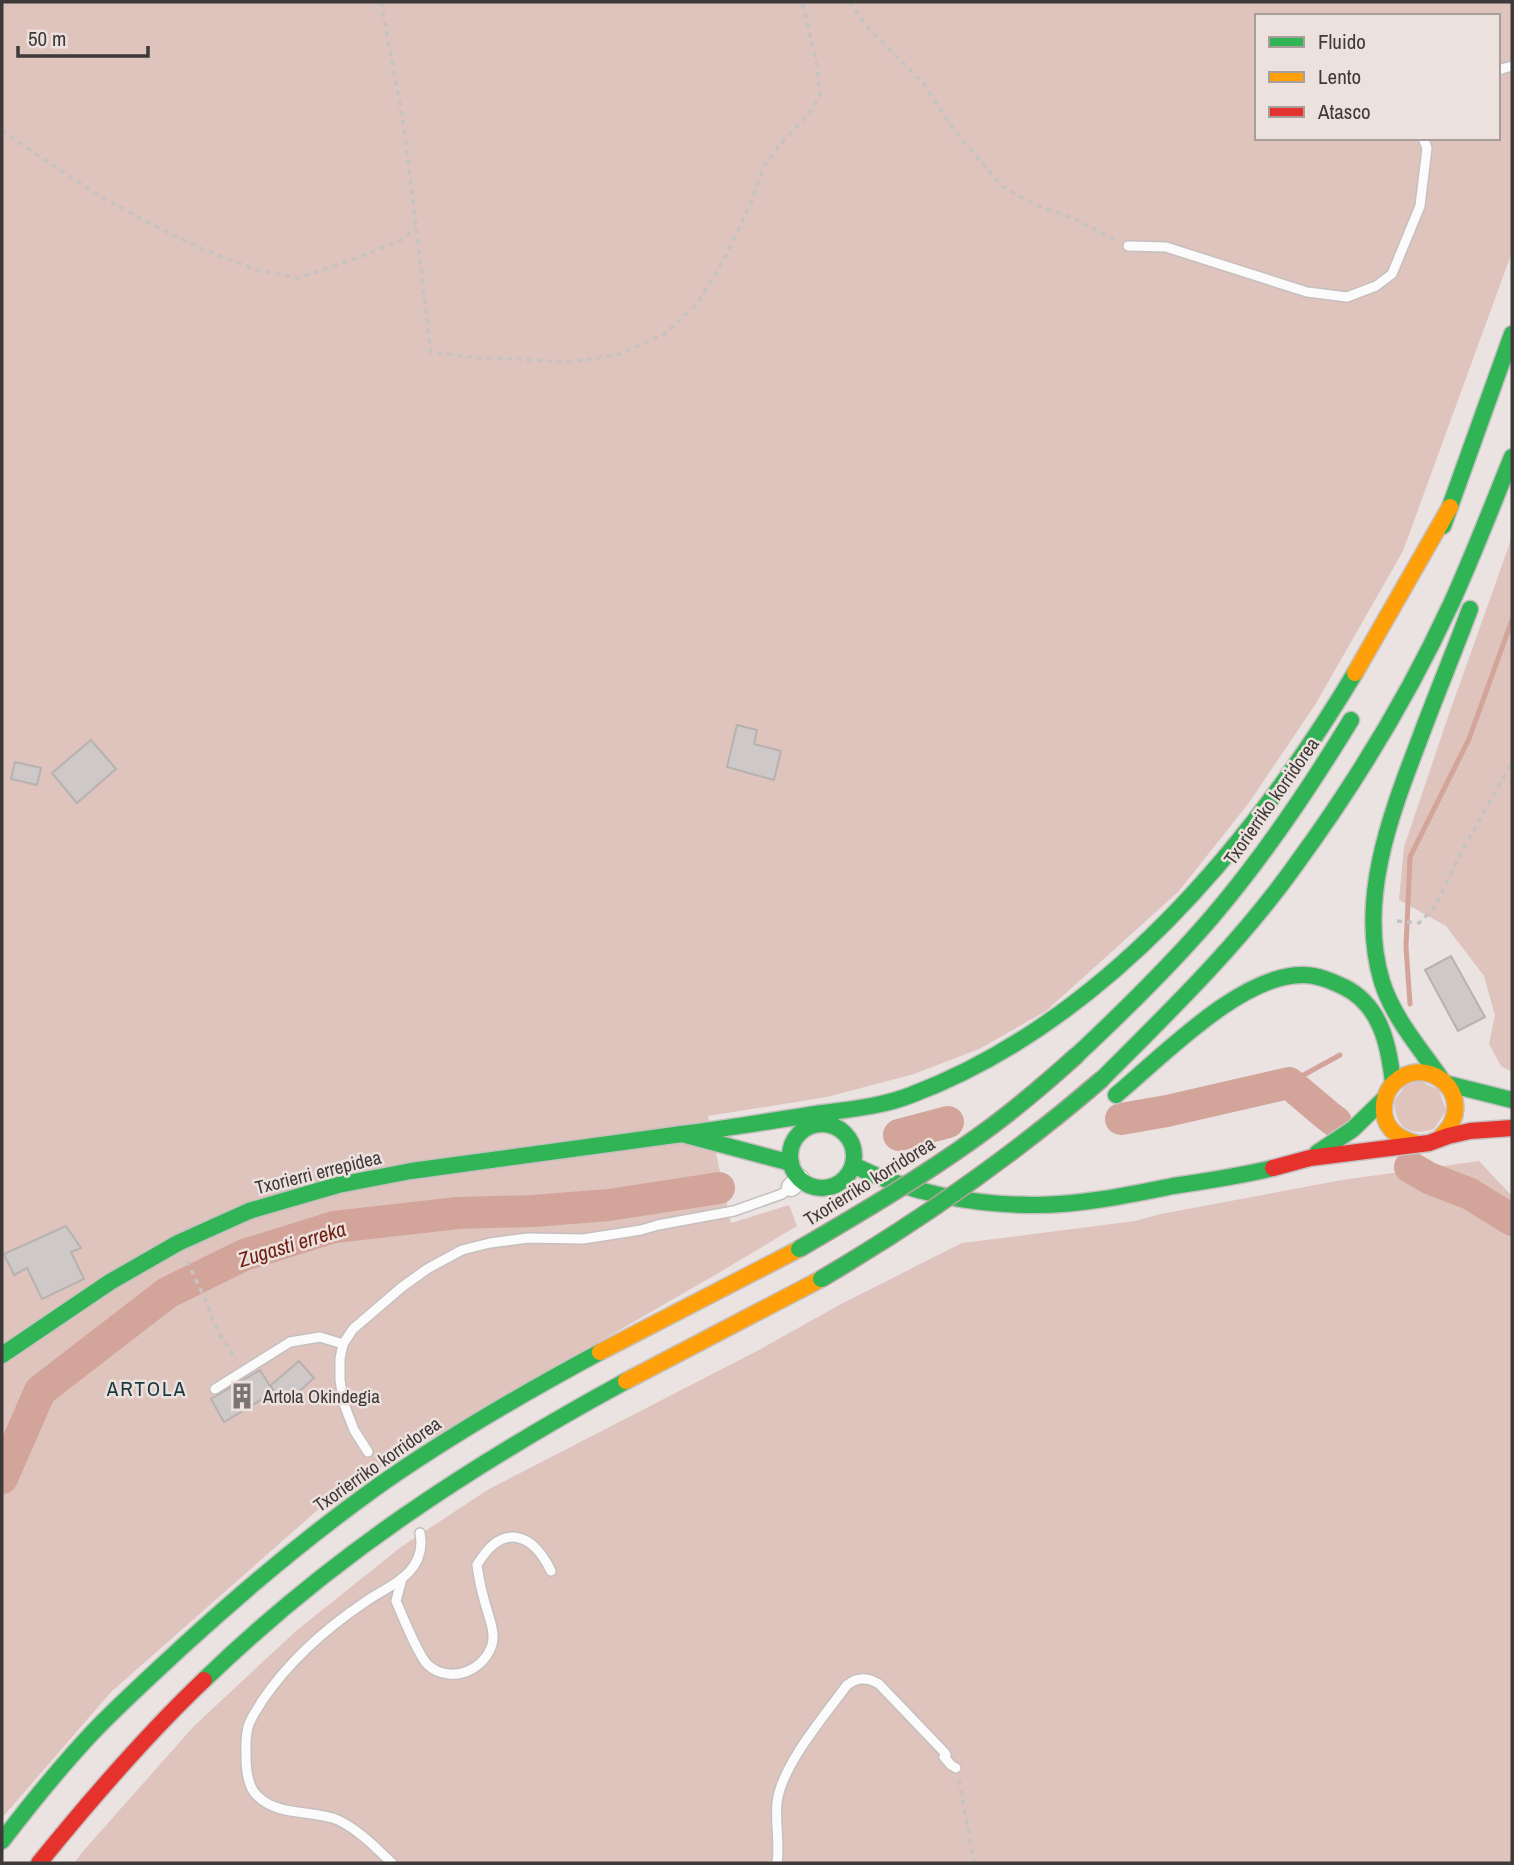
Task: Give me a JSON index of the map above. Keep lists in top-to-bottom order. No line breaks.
{"streets":{"main road":["Txorierriko korridorea","Txorierri errepidea"]},"districts":["ARTOLA"],"water":["Zugasti erreka"],"places":{"building":["Artola Okindegia"]},"legend":["Fluido","Lento","Atasco"],"scale_bar":"50 m"}
